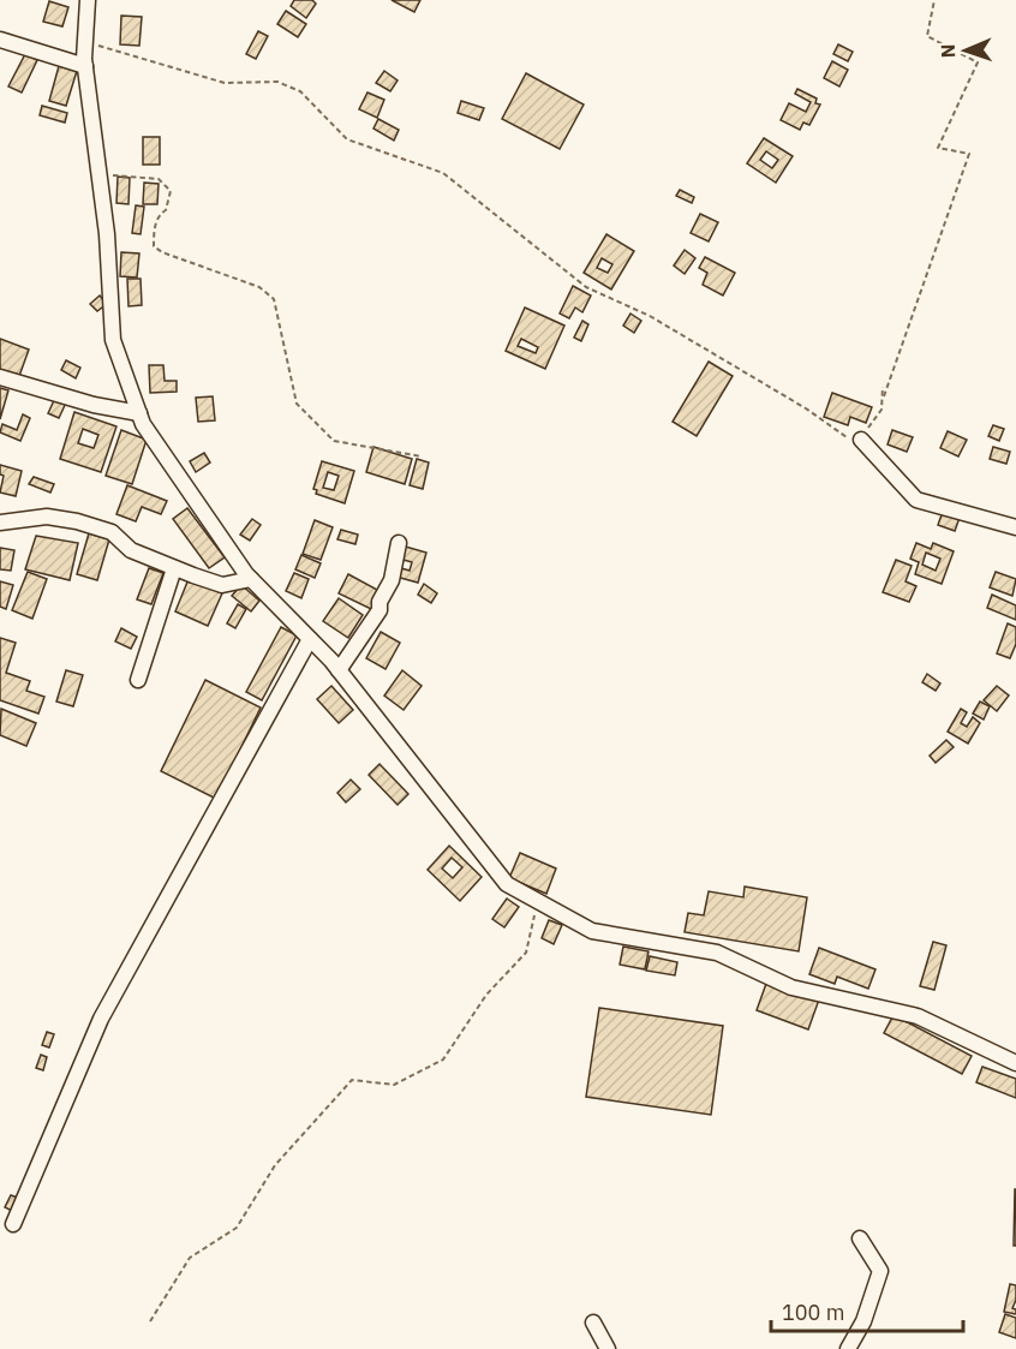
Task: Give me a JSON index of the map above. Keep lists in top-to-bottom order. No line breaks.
{"scale_bar":"100 m","north":"left"}
